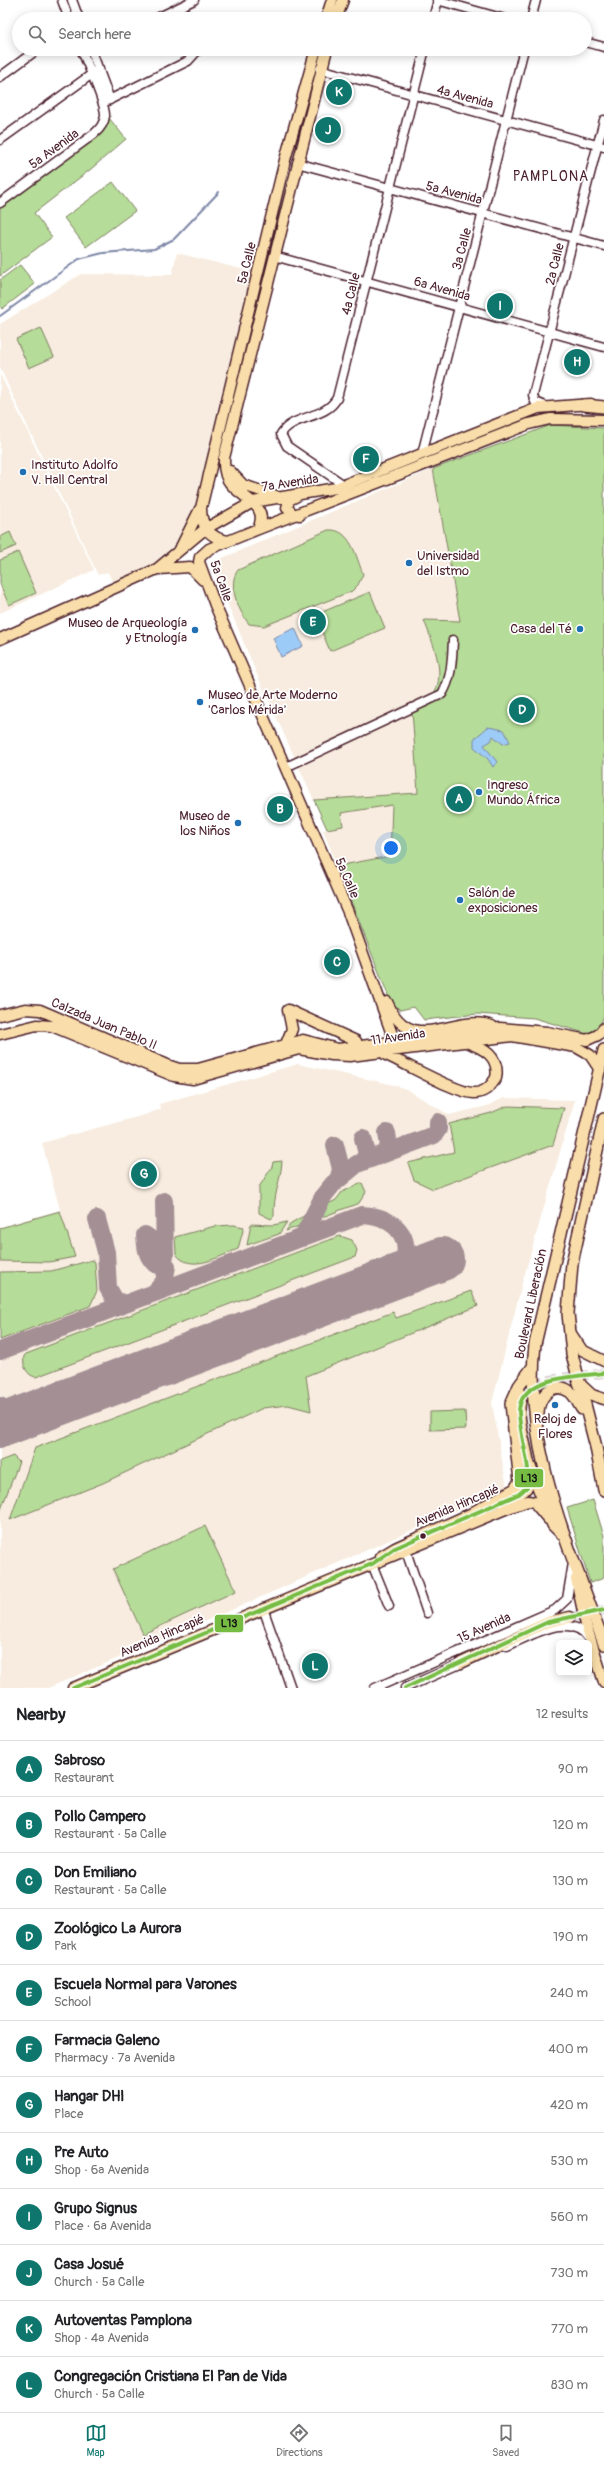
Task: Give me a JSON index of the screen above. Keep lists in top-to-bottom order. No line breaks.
{"streets":{"highway":["Boulevard Liberación"],"main road":["5a Calle","7a Avenida","Calzada Juan Pablo II","11 Avenida","Avenida Hincapié"],"street":["4a Avenida","5a Avenida","3a Calle","2a Calle","6a Avenida","4a Calle","15 Avenida"]},"crossings":[["4a Avenida","3a Calle"],["4a Avenida","5a Calle"],["4a Avenida","2a Calle"],["4a Avenida","4a Calle"],["5a Avenida","3a Calle"],["5a Avenida","5a Calle"],["5a Avenida","2a Calle"],["5a Avenida","4a Calle"],["3a Calle","6a Avenida"],["3a Calle","7a Avenida"],["5a Calle","6a Avenida"],["5a Calle","7a Avenida"],["2a Calle","6a Avenida"],["2a Calle","7a Avenida"],["6a Avenida","4a Calle"],["4a Calle","7a Avenida"],["Calzada Juan Pablo II","11 Avenida"],["11 Avenida","Boulevard Liberación"],["Boulevard Liberación","15 Avenida"]],"districts":["PAMPLONA"],"places":["Instituto Adolfo V. Hall Central","Universidad del Istmo","Casa del Té","Museo de Arqueología y Etnología","Museo de Arte Moderno 'Carlos Mérida'","Ingreso Mundo África","Museo de los Niños","Salón de exposiciones","Reloj de Flores"],"lines":["transit line L13"],"page":{"search":"Search here","pins":["K","J","I","H","F","E","D","A","B","C","G","L"],"heading":["Nearby","12 results"],"list":[{"mark":"A","name":"Sabroso","note":"Restaurant","value":"90 m"},{"mark":"B","name":"Pollo Campero","note":"Restaurant · 5a Calle","value":"120 m"},{"mark":"C","name":"Don Emiliano","note":"Restaurant · 5a Calle","value":"130 m"},{"mark":"D","name":"Zoológico La Aurora","note":"Park","value":"190 m"},{"mark":"E","name":"Escuela Normal para Varones","note":"School","value":"240 m"},{"mark":"F","name":"Farmacia Galeno","note":"Pharmacy · 7a Avenida","value":"400 m"},{"mark":"G","name":"Hangar DHl","note":"Place","value":"420 m"},{"mark":"H","name":"Pre Auto","note":"Shop · 6a Avenida","value":"530 m"},{"mark":"I","name":"Grupo Signus","note":"Place · 6a Avenida","value":"560 m"},{"mark":"J","name":"Casa Josué","note":"Church · 5a Calle","value":"730 m"},{"mark":"K","name":"Autoventas Pamplona","note":"Shop · 4a Avenida","value":"770 m"},{"mark":"L","name":"Congregación Cristiana El Pan de Vida","note":"Church · 5a Calle","value":"830 m"}],"nav":["Map","Directions","Saved"]}}
